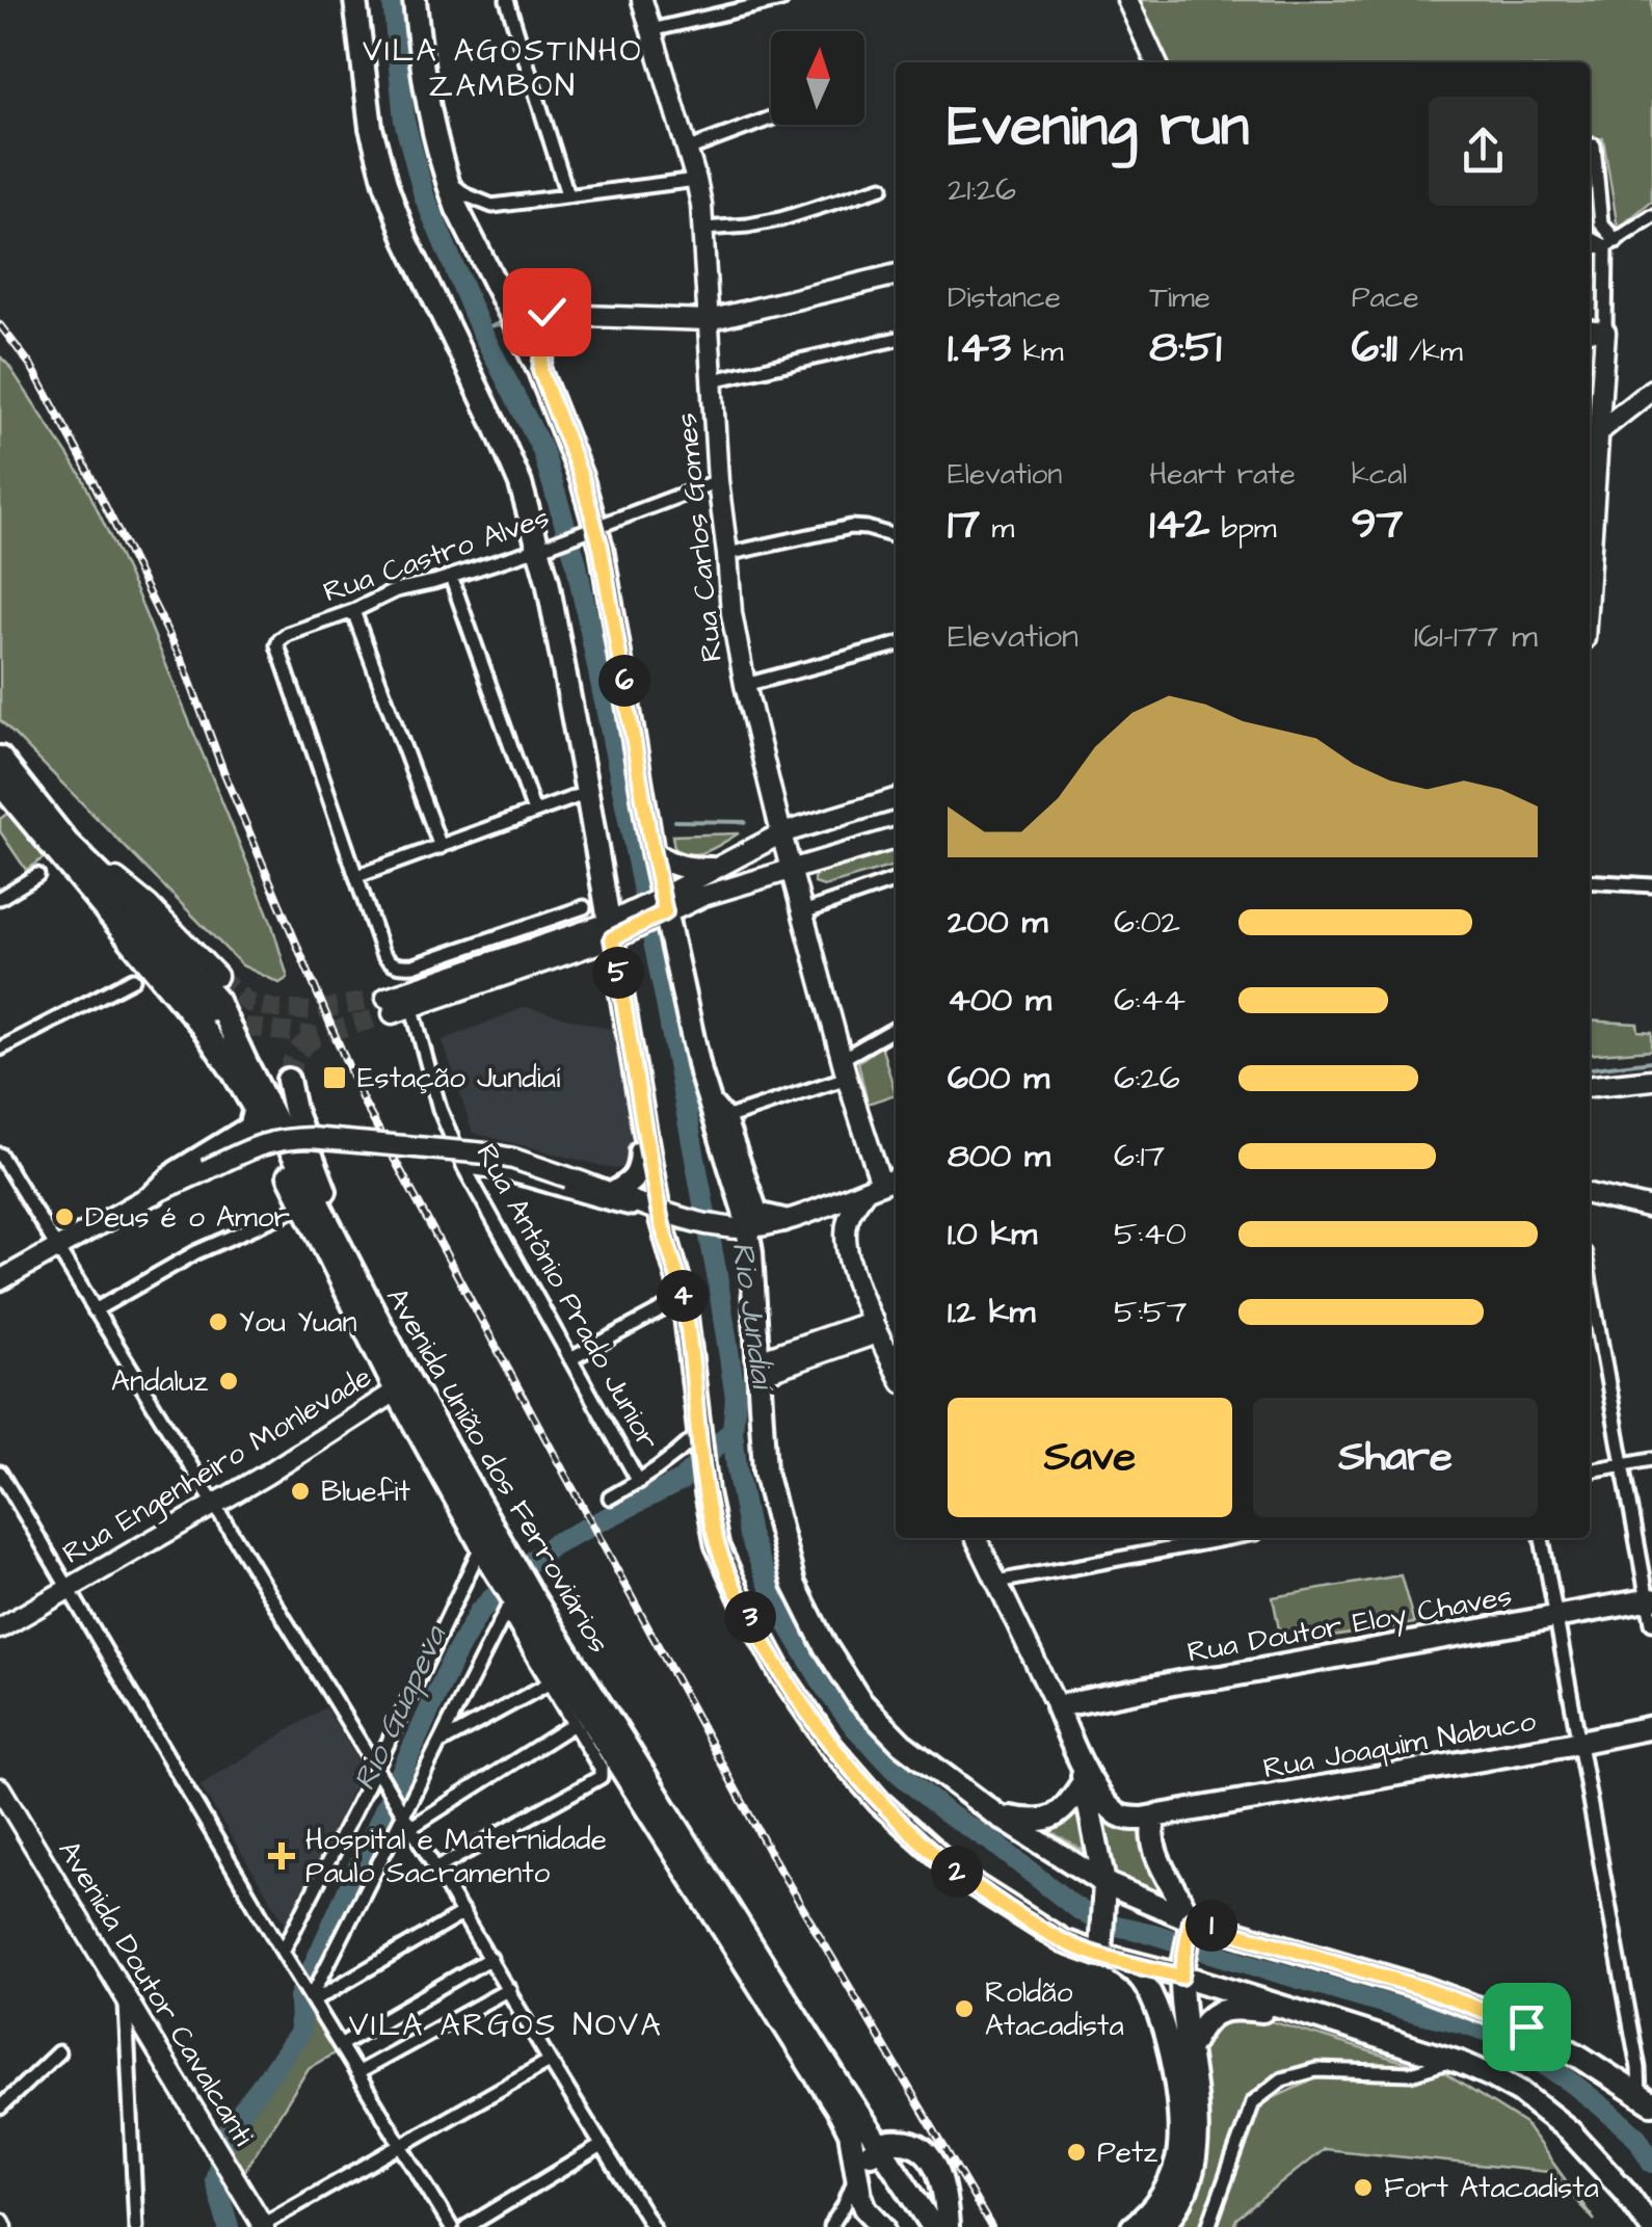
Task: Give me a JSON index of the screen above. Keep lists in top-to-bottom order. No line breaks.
{"streets":{"main road":["Rua Carlos Gomes","Rua Engenheiro Monlevade","Avenida União dos Ferroviários","Rua Doutor Eloy Chaves","Rua Joaquim Nabuco","Avenida Doutor Cavalcanti"],"street":["Rua Castro Alves","Rua Antônio Prado Junior"]},"crossings":[["Rua Carlos Gomes","Rua Castro Alves"],["Rua Engenheiro Monlevade","Avenida União dos Ferroviários"]],"districts":["VILA AGOSTINHO ZAMBON","VILA ARGOS NOVA"],"water":["Rio Jundiaí","Rio Guapeva"],"places":{"transit":["Estação Jundiaí"],"other":["Deus é o Amor","You Yuan","Andaluz","Bluefit","Roldão Atacadista","Petz","Fort Atacadista"],"health":["Hospital e Maternidade Paulo Sacramento"]},"north":"top","page":{"heading":["Evening run","21:26"],"stats":[["Distance","1.43 km"],["Time","8:51"],["Pace","6:11 /km"],["Elevation","17 m"],["Heart rate","142 bpm"],["kcal","97"]],"chart":["Elevation","161–177 m"],"pins":["6","5","4","3","2","1"],"list":[{"name":"200 m","note":"6:02"},{"name":"400 m","note":"6:44"},{"name":"600 m","note":"6:26"},{"name":"800 m","note":"6:17"},{"name":"1.0 km","note":"5:40"},{"name":"1.2 km","note":"5:57"}],"buttons":["Save","Share"]}}
